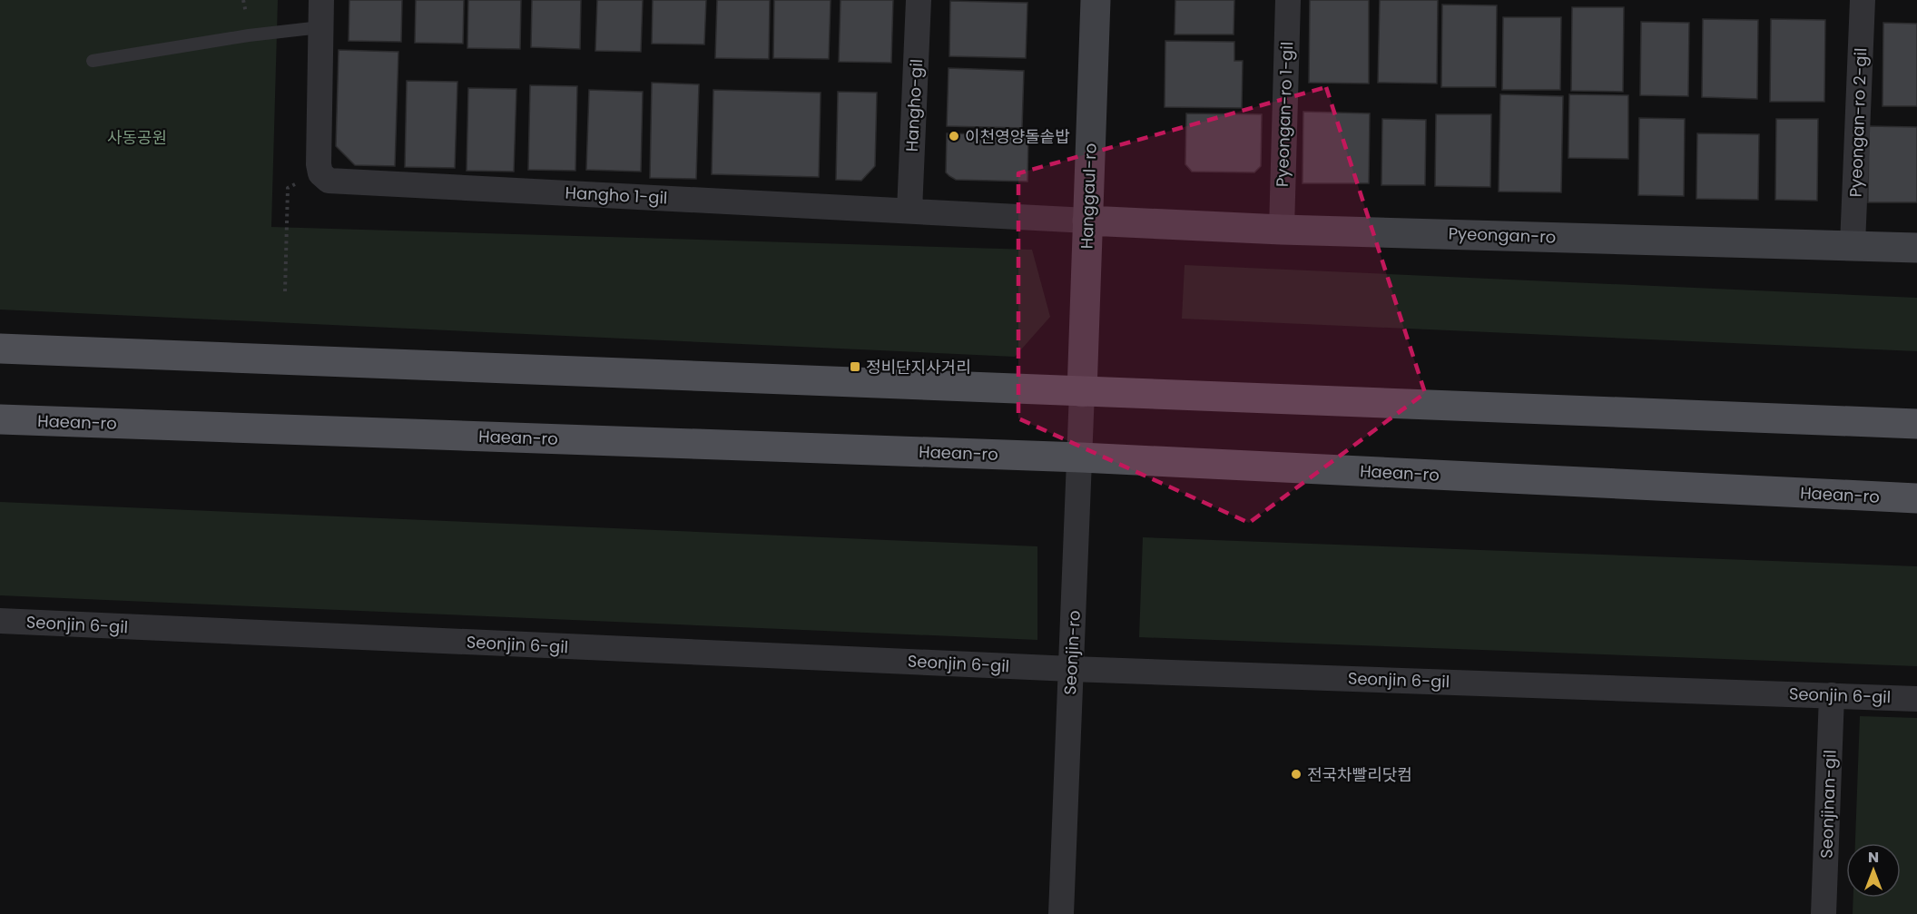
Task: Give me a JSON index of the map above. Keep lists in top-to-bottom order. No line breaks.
{"streets":{"main road":["Haean-ro"],"street":["Hangho-gil","Pyeongan-ro 1-gil","Pyeongan-ro 2-gil","Hangho 1-gil","Hanggaul-ro","Pyeongan-ro","Seonjin 6-gil","Seonjin-ro","Seonjinan-gil"]},"crossings":[["Hangho-gil","Hangho 1-gil"],["Pyeongan-ro 1-gil","Pyeongan-ro"],["Pyeongan-ro 2-gil","Pyeongan-ro"],["Hangho 1-gil","Hanggaul-ro"],["Hangho 1-gil","Pyeongan-ro"],["Hanggaul-ro","Pyeongan-ro"],["Hanggaul-ro","Seonjin-ro"],["Haean-ro","Seonjin-ro"],["Seonjin 6-gil","Seonjin-ro"],["Seonjin 6-gil","Seonjinan-gil"]],"parks":["사동공원"],"places":{"other":["이천영양돌솥밥","전국차빨리닷컴"],"transit":["정비단지사거리"]},"north":"top"}
